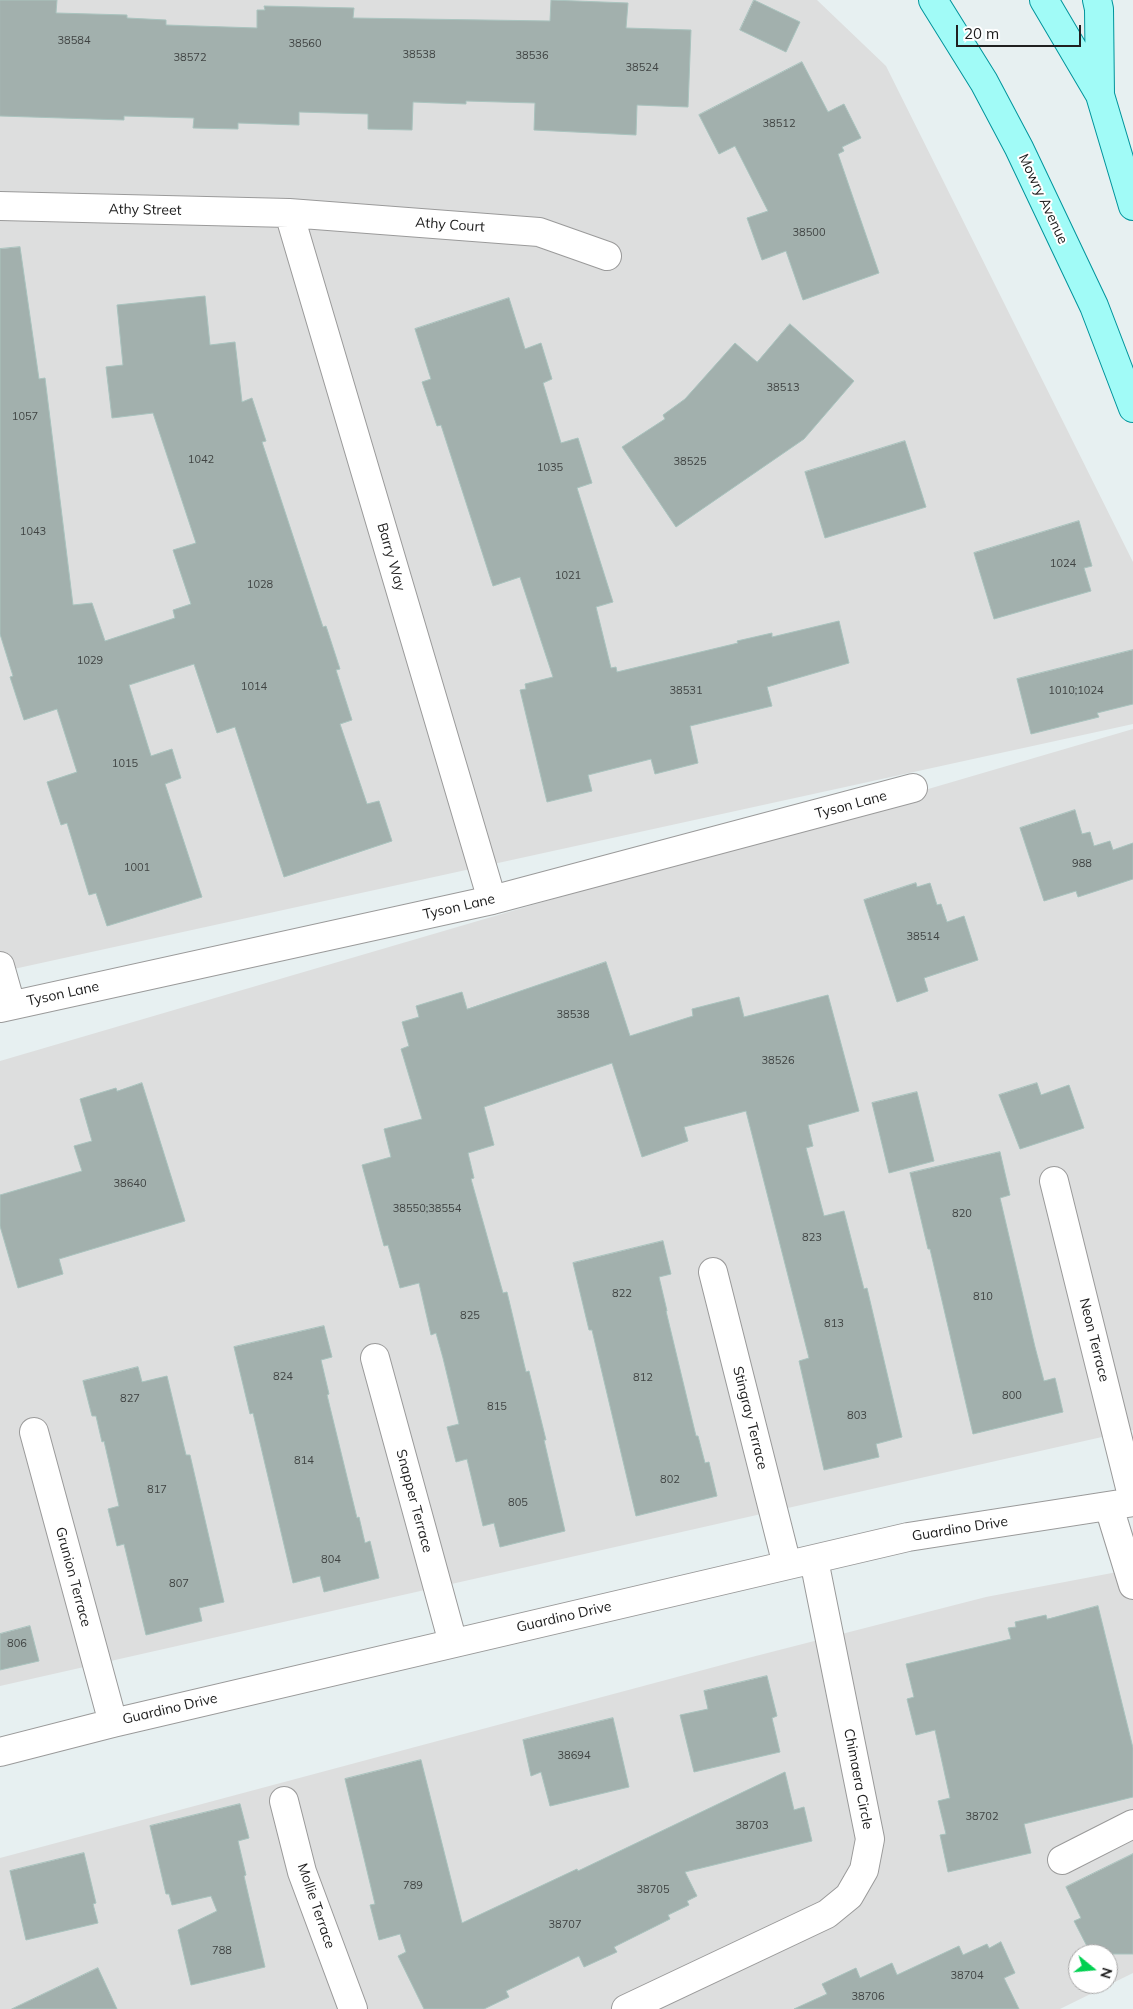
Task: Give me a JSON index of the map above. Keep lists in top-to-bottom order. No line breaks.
{"streets":{"main road":["Mowry Avenue"],"street":["Athy Street","Athy Court","Barry Way","Tyson Lane","Neon Terrace","Stingray Terrace","Snapper Terrace","Guardino Drive","Grunion Terrace","Chimaera Circle","Mollie Terrace"]},"crossings":[["Athy Street","Athy Court"],["Athy Street","Barry Way"],["Athy Court","Barry Way"],["Barry Way","Tyson Lane"],["Neon Terrace","Guardino Drive"],["Stingray Terrace","Guardino Drive"],["Snapper Terrace","Guardino Drive"],["Guardino Drive","Grunion Terrace"],["Guardino Drive","Chimaera Circle"]],"house_numbers":["38584","38560","38538","38536","38572","38524","38512","38500","38513","1057","1042","38525","1035","1043","1024","1021","1028","1029","1014","38531","1010;1024","1015","988","1001","38514","38538","38526","38640","38550;38554","820","823","822","810","825","813","824","812","800","827","815","803","814","802","817","805","804","807","806","38694","38702","38703","789","38705","38707","788","38704","38706"],"scale_bar":"20 m","north":"right"}
